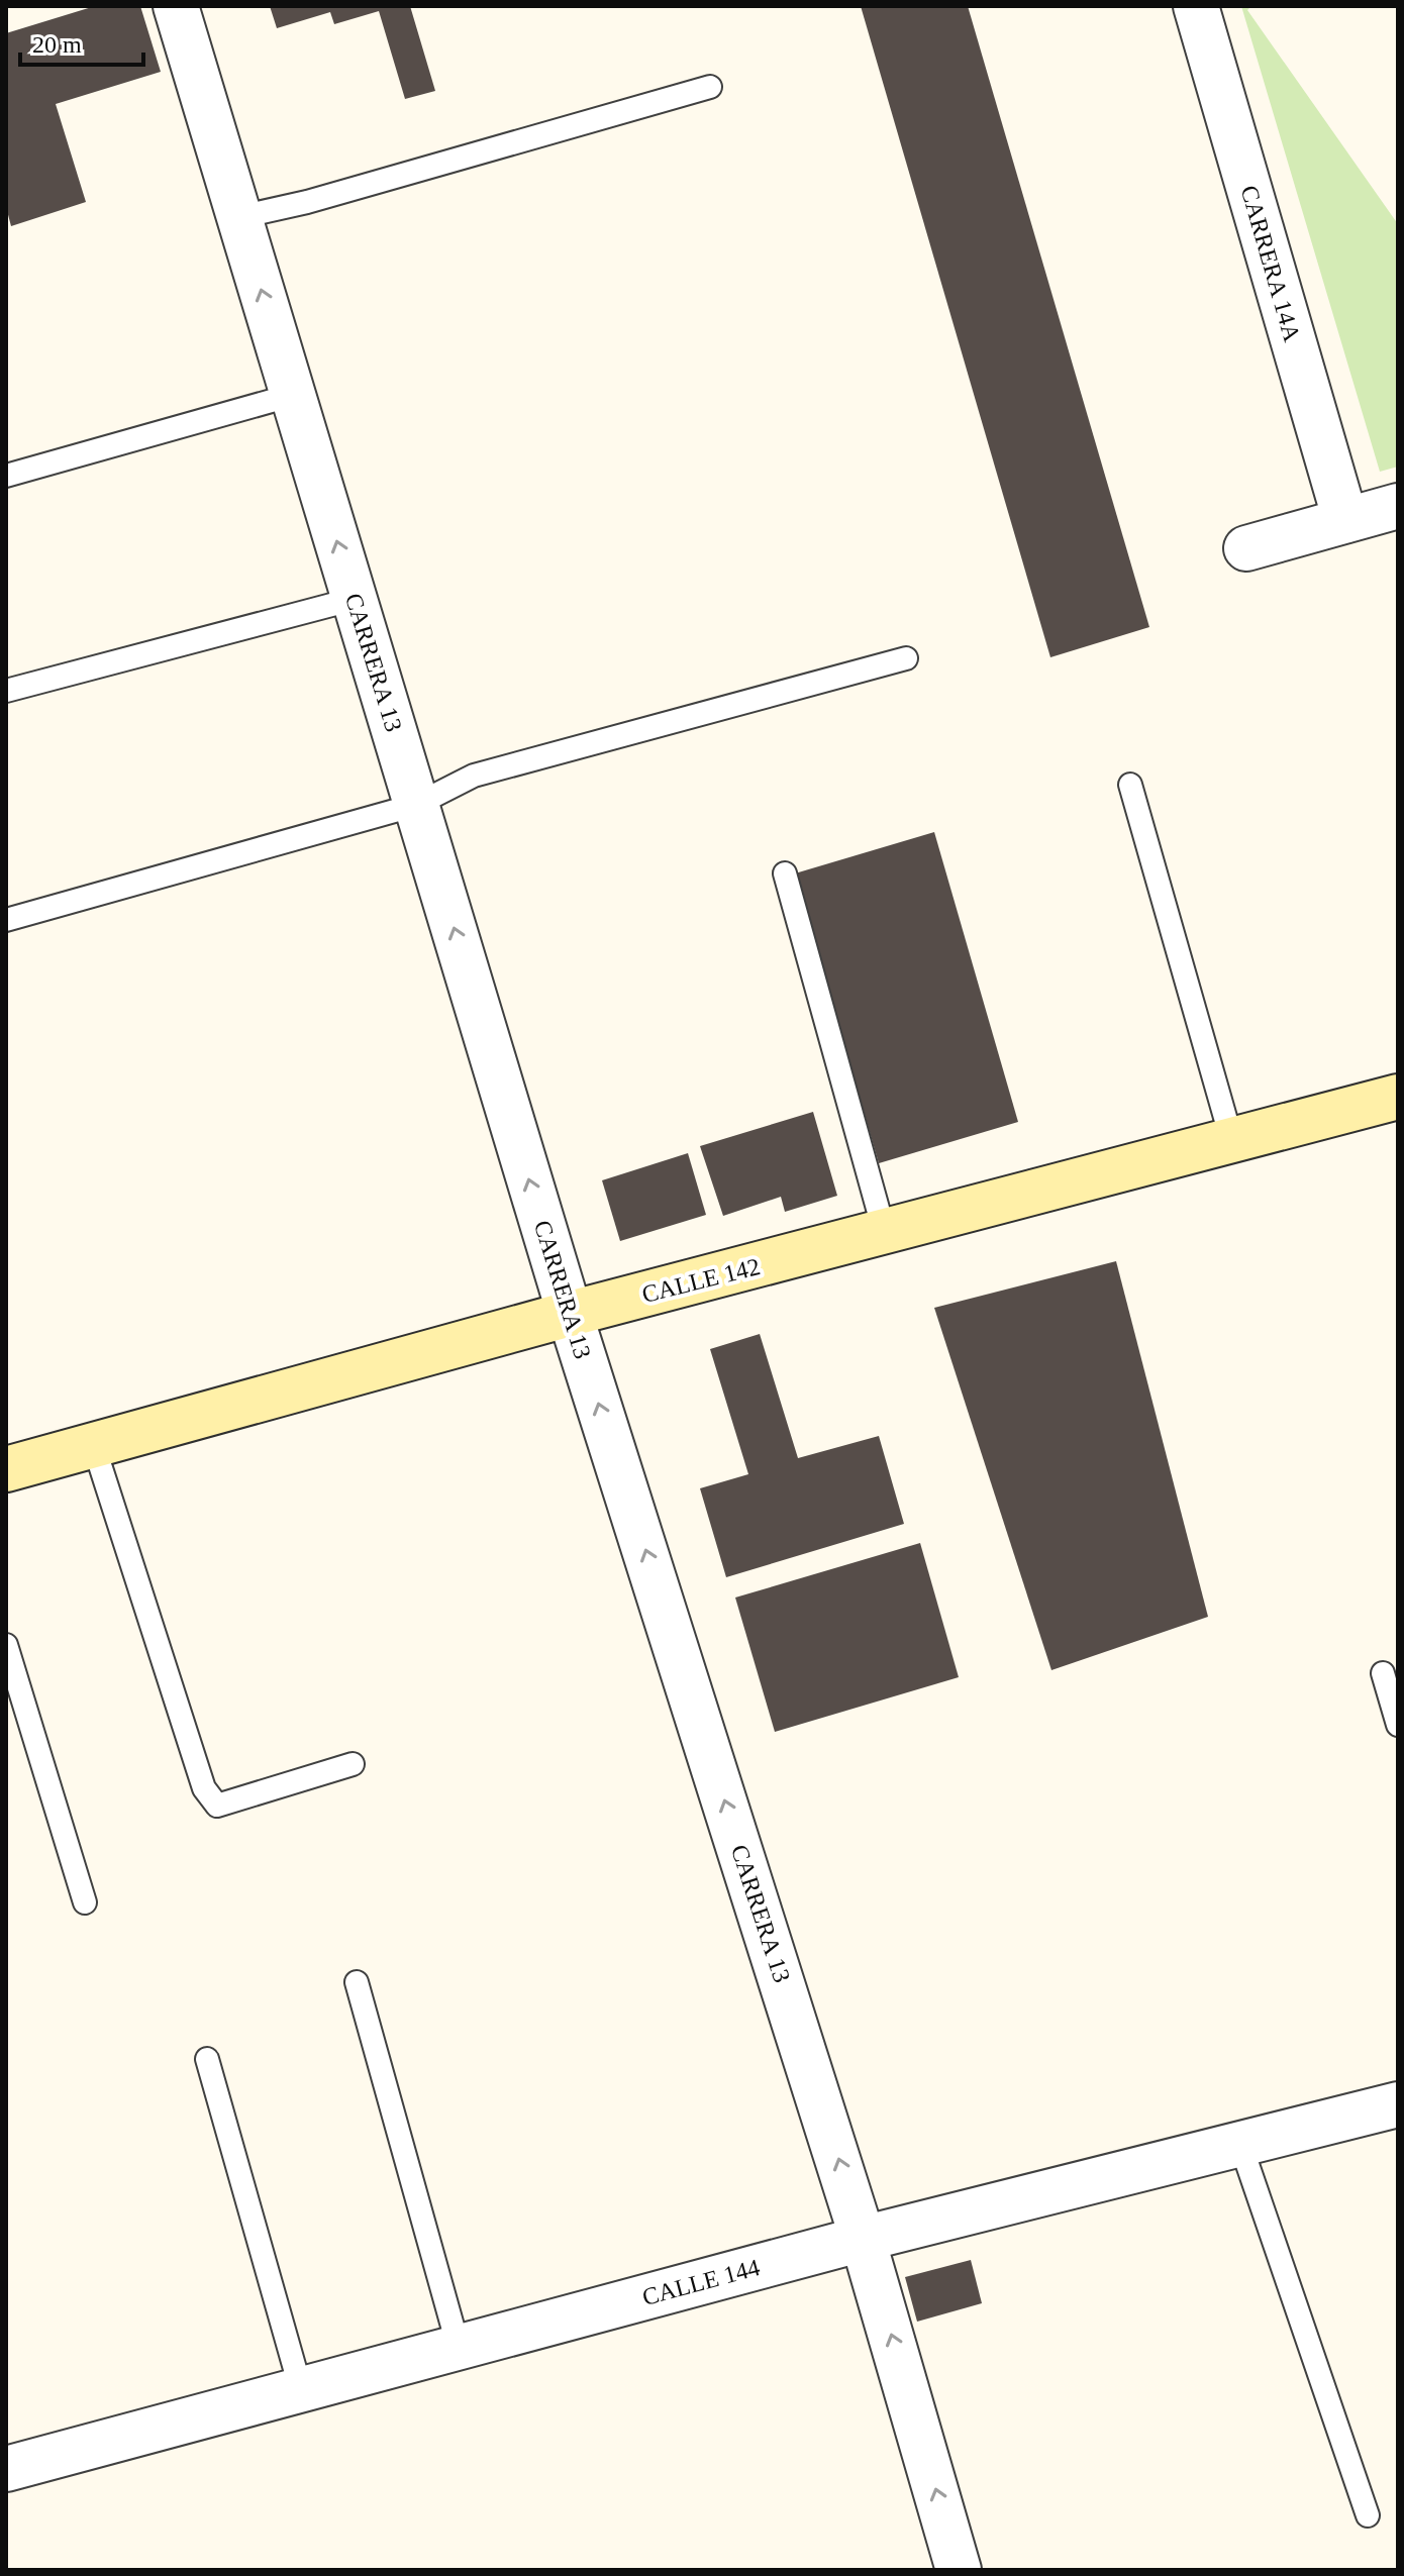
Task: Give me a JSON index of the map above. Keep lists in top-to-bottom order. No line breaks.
{"streets":{"main road":["CALLE 142"],"street":["CARRERA 14A","CARRERA 13","CALLE 144"]},"crossings":[["CARRERA 13","CALLE 142"],["CARRERA 13","CALLE 144"]],"one_way":["CARRERA 13"],"scale_bar":"20 m"}
